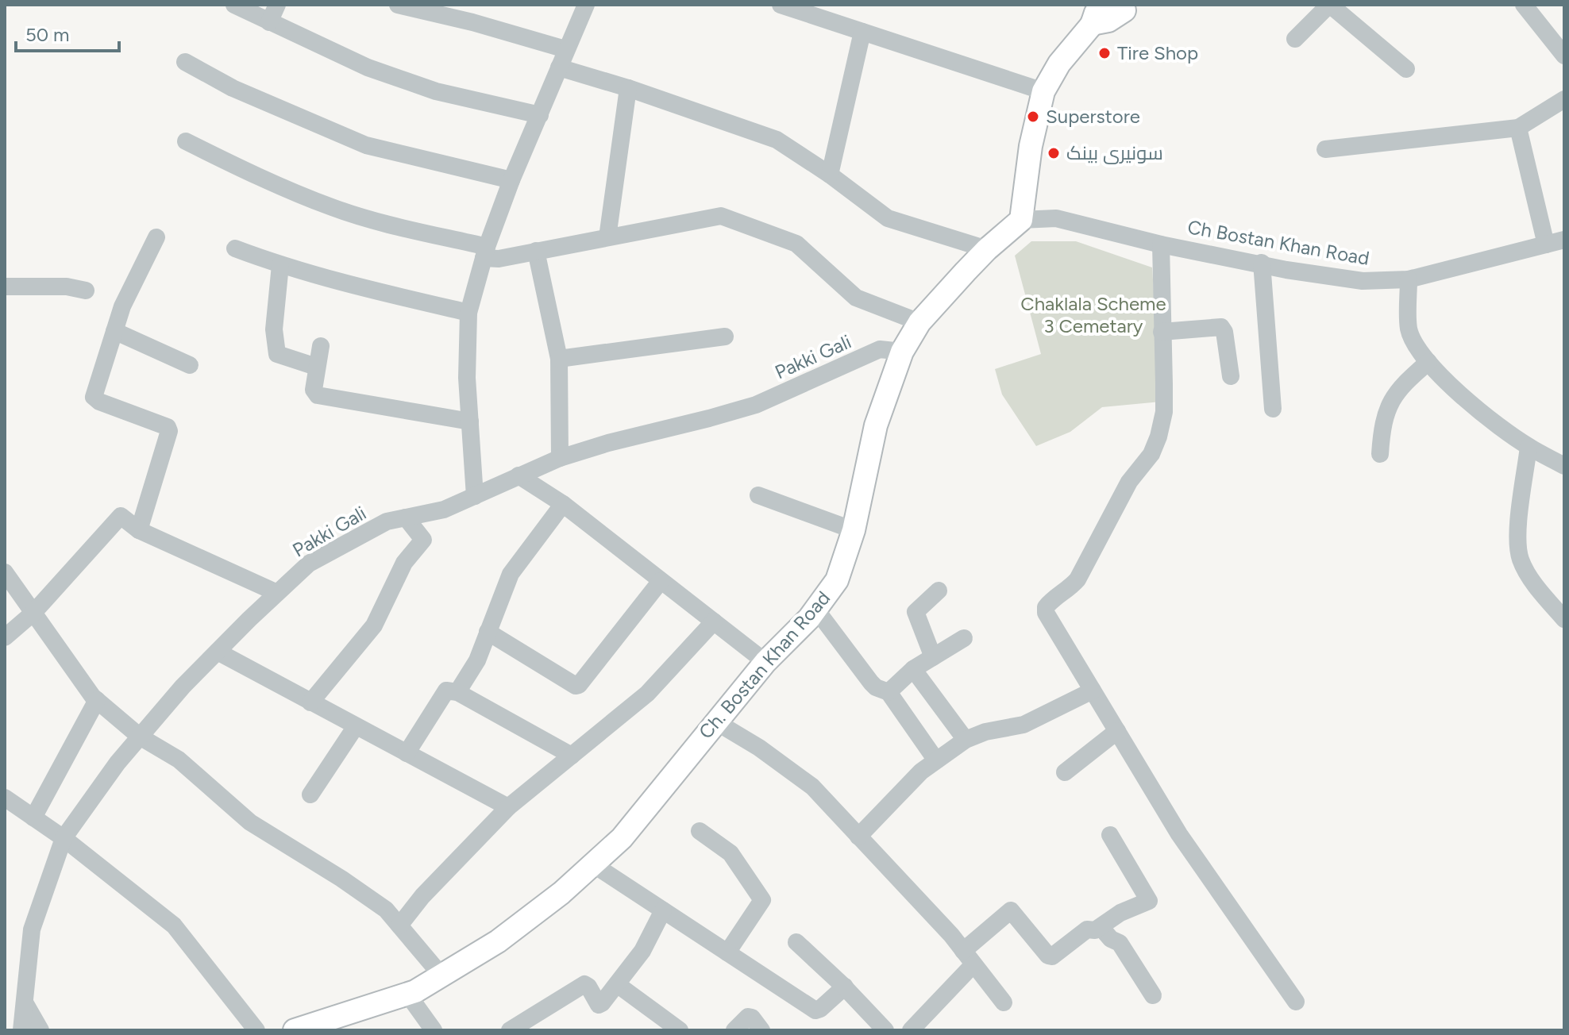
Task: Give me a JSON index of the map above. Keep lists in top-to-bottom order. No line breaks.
{"streets":{"main road":["Ch. Bostan Khan Road"],"street":["Ch Bostan Khan Road","Pakki Gali"]},"crossings":[["Ch Bostan Khan Road","Ch. Bostan Khan Road"],["Pakki Gali","Ch. Bostan Khan Road"]],"parks":["Chaklala Scheme 3 Cemetary"],"places":["Tire Shop","Superstore","سونیری بینک"],"scale_bar":"50 m"}
